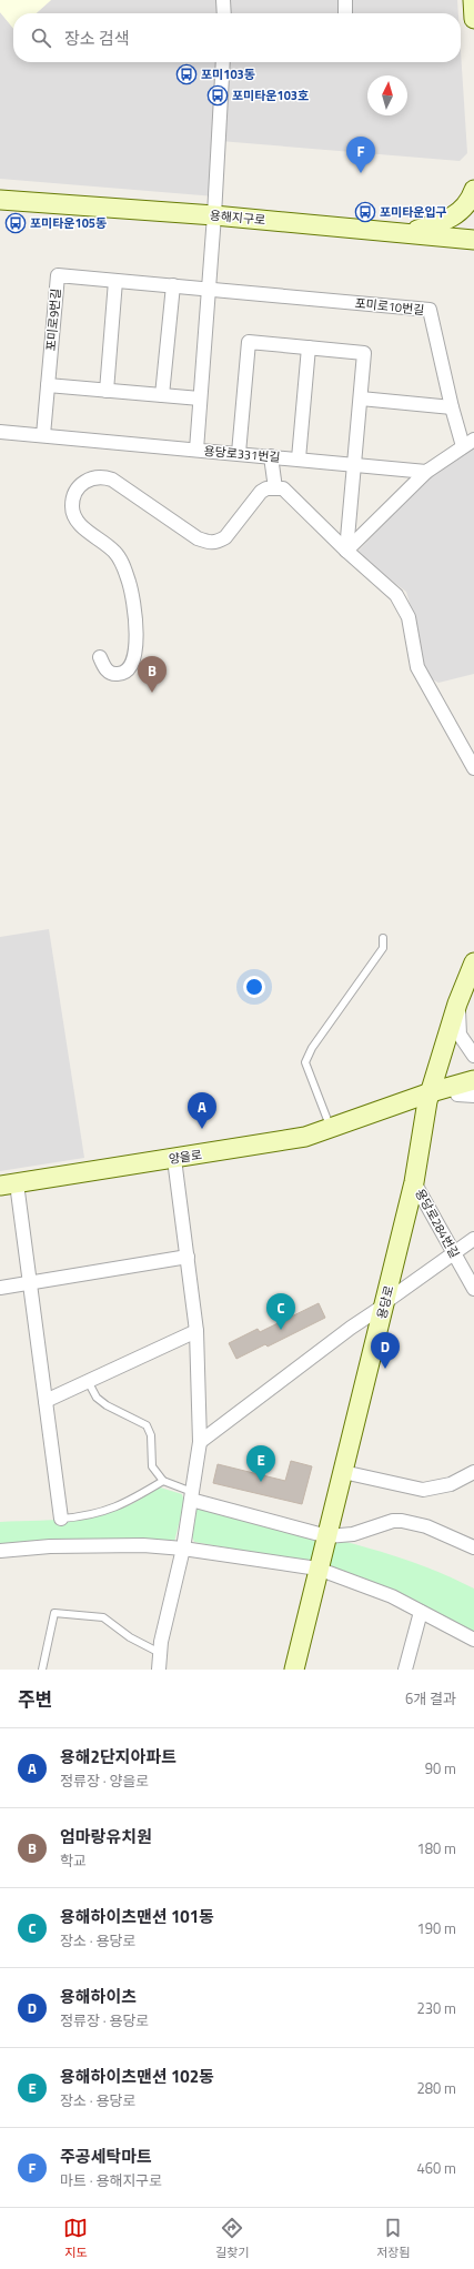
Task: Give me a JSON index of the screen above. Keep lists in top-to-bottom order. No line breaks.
{"streets":{"street":["용해지구로","포미로10번길","포미로9번길","용당로331번길","양을로","용당로284번길","용당로"]},"crossings":[["포미로10번길","포미로9번길"],["포미로9번길","용당로331번길"],["양을로","용당로"],["용당로284번길","용당로"]],"places":{"bus stop":["포미103동","포미타운103호","포미타운입구","포미타운105동"]},"north":"top","page":{"search":"장소 검색","pins":["F","B","A","C","D","E"],"heading":["주변","6개 결과"],"list":[{"mark":"A","name":"용해2단지아파트","note":"정류장 · 양을로","value":"90 m"},{"mark":"B","name":"엄마랑유치원","note":"학교","value":"180 m"},{"mark":"C","name":"용해하이츠맨션 101동","note":"장소 · 용당로","value":"190 m"},{"mark":"D","name":"용해하이츠","note":"정류장 · 용당로","value":"230 m"},{"mark":"E","name":"용해하이츠맨션 102동","note":"장소 · 용당로","value":"280 m"},{"mark":"F","name":"주공세탁마트","note":"마트 · 용해지구로","value":"460 m"}],"nav":["지도","길찾기","저장됨"]}}
